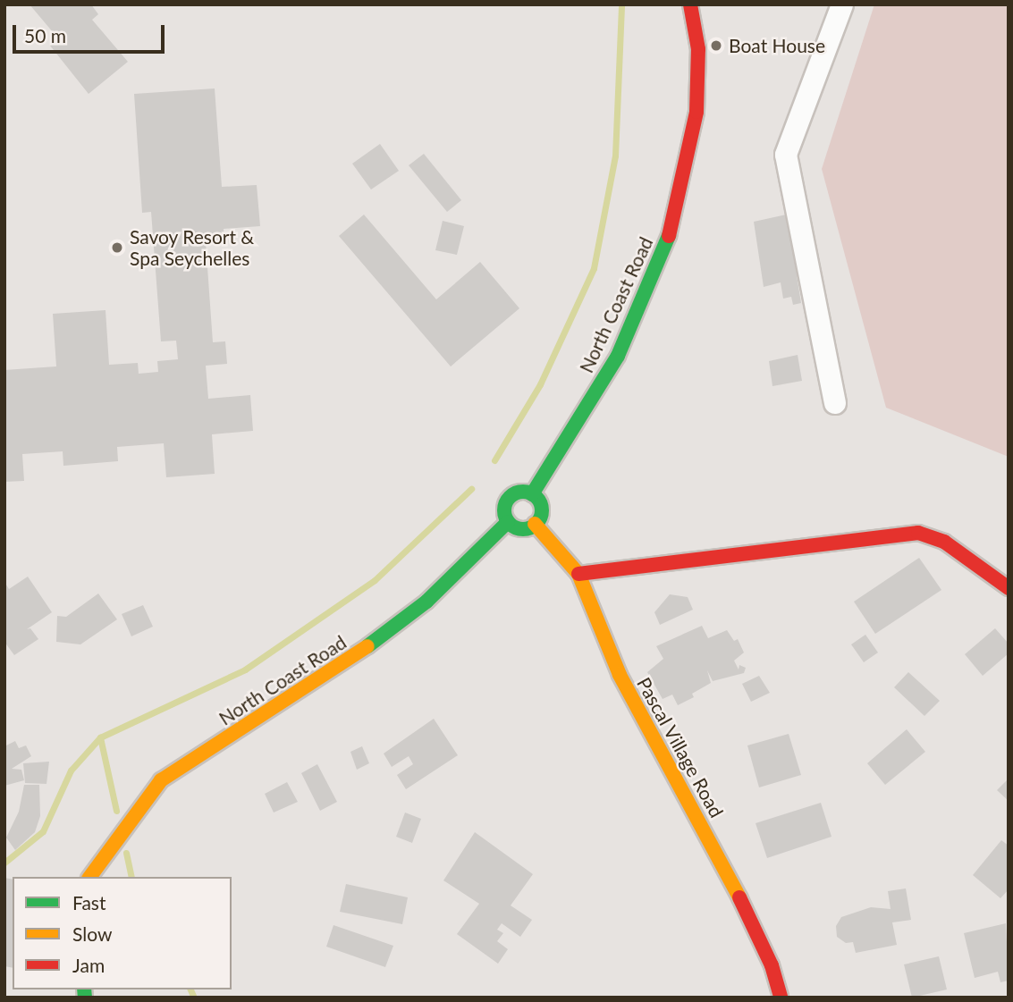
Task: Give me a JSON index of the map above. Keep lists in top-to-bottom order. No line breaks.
{"streets":{"main road":["North Coast Road","Pascal Village Road"]},"crossings":[["North Coast Road","Pascal Village Road"]],"places":["Boat House","Savoy Resort & Spa Seychelles"],"legend":["Fast","Slow","Jam"],"scale_bar":"50 m"}
